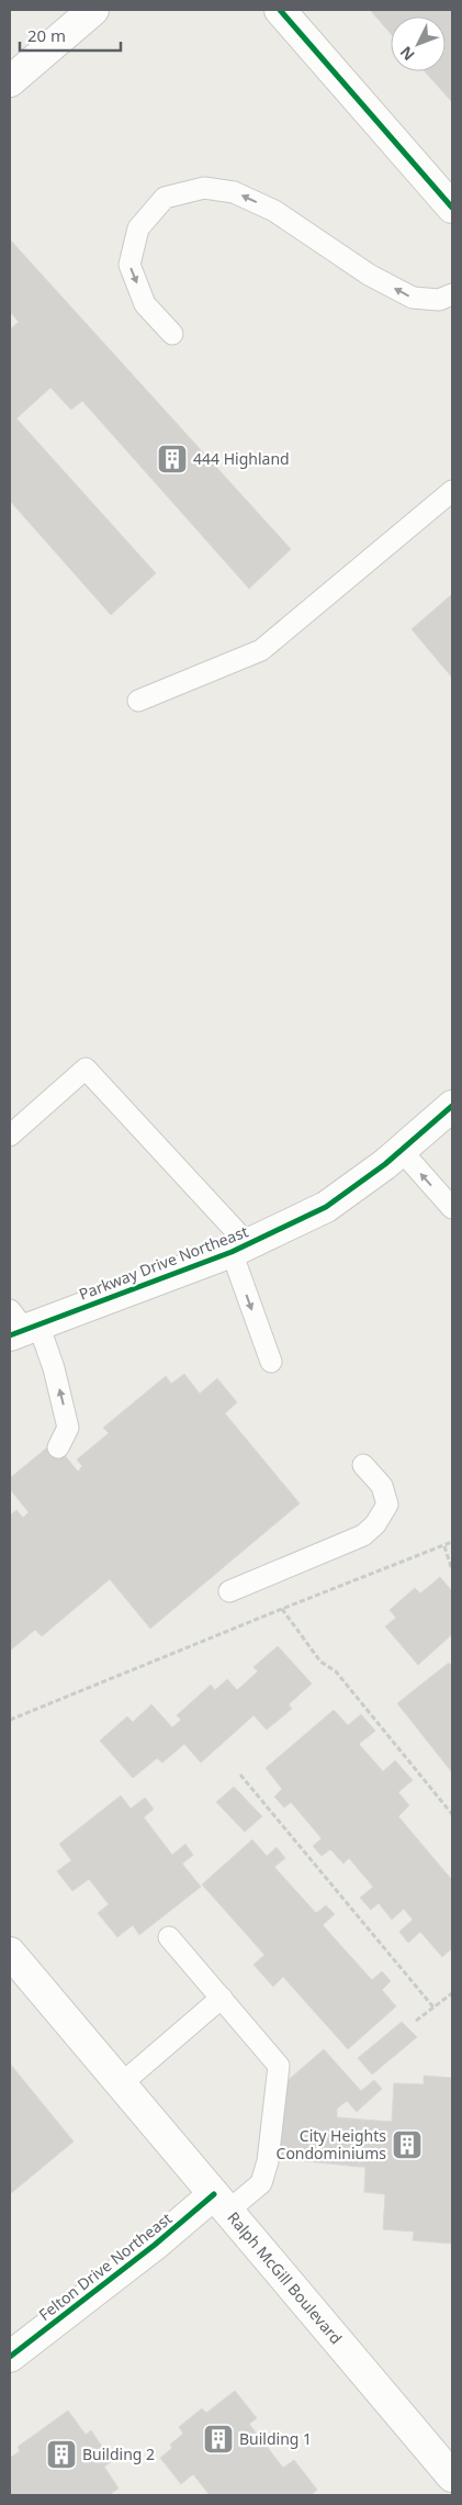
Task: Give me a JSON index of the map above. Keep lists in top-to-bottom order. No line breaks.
{"streets":{"main road":["Parkway Drive Northeast","Felton Drive Northeast","Ralph McGill Boulevard"]},"crossings":[["Felton Drive Northeast","Ralph McGill Boulevard"]],"places":{"building":["444 Highland","City Heights Condominiums","Building 1","Building 2"]},"scale_bar":"20 m","north":"bottom left"}
